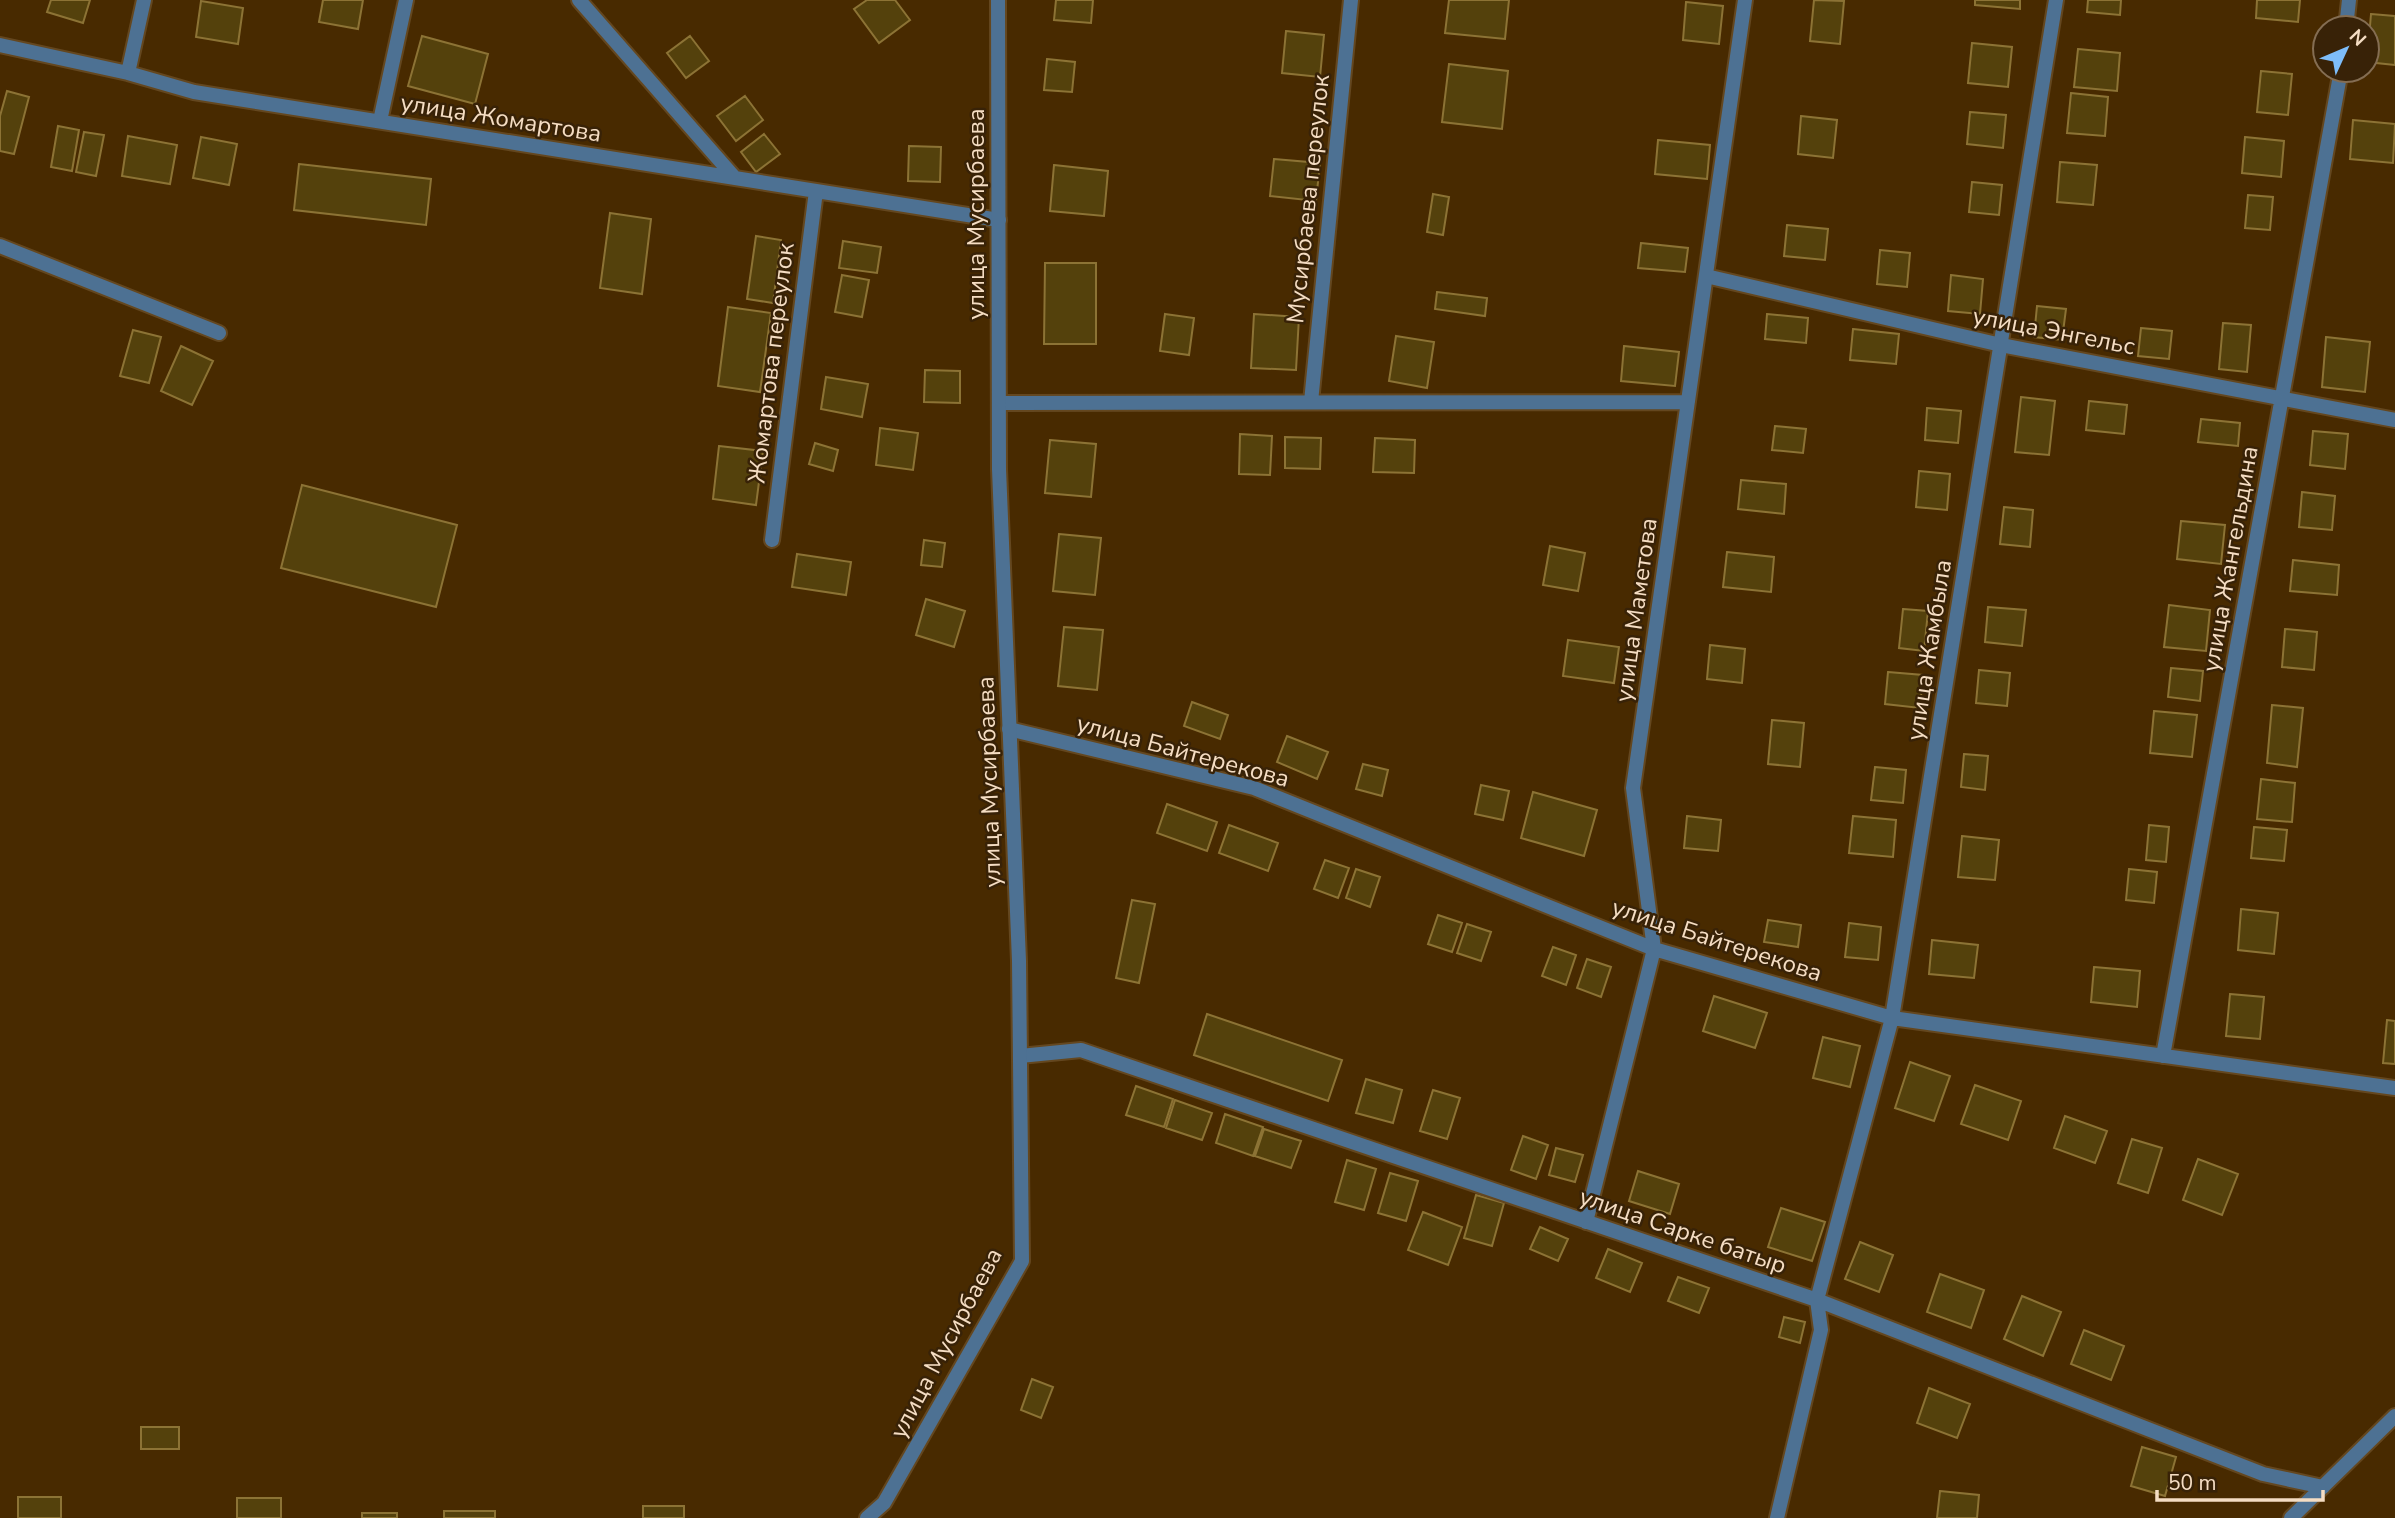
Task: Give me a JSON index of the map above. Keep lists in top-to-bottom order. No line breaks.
{"streets":{"street":["улица Жомартова","Мусирбаева переулок","улица Мусирбаева","улица Энгельс","Жомартова переулок","улица Жангельдина","улица Маметова","улица Жамбыла","улица Байтерекова","улица Сарке батыр"]},"crossings":[["улица Жомартова","улица Мусирбаева"],["улица Жомартова","Жомартова переулок"],["улица Мусирбаева","улица Байтерекова"],["улица Мусирбаева","улица Сарке батыр"],["улица Энгельс","улица Жангельдина"],["улица Энгельс","улица Маметова"],["улица Энгельс","улица Жамбыла"],["улица Жангельдина","улица Байтерекова"],["улица Маметова","улица Байтерекова"],["улица Маметова","улица Сарке батыр"],["улица Жамбыла","улица Байтерекова"],["улица Жамбыла","улица Сарке батыр"]],"scale_bar":"50 m","north":"top right"}
